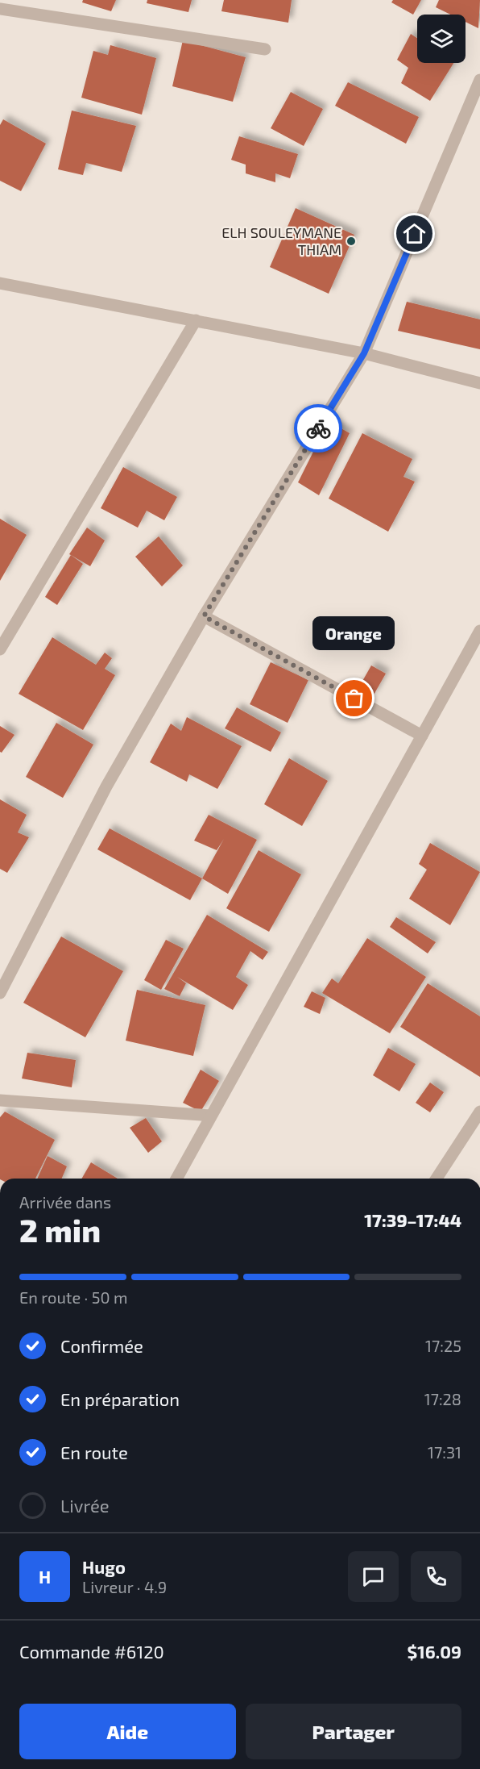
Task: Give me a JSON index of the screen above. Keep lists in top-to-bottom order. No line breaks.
{"places":["ELH SOULEYMANE THIAM","Orange"],"page":{"bubble":"Orange","heading":["2 min","Arrivée dans","17:39–17:44"],"panel":["Hugo","Livreur · 4.9","Commande #6120","$16.09"],"bar":"En route · 50 m","list":[["Confirmée","17:25"],["En préparation","17:28"],["En route","17:31"],"Livrée"],"round":"H","buttons":["Aide","Partager"]}}
